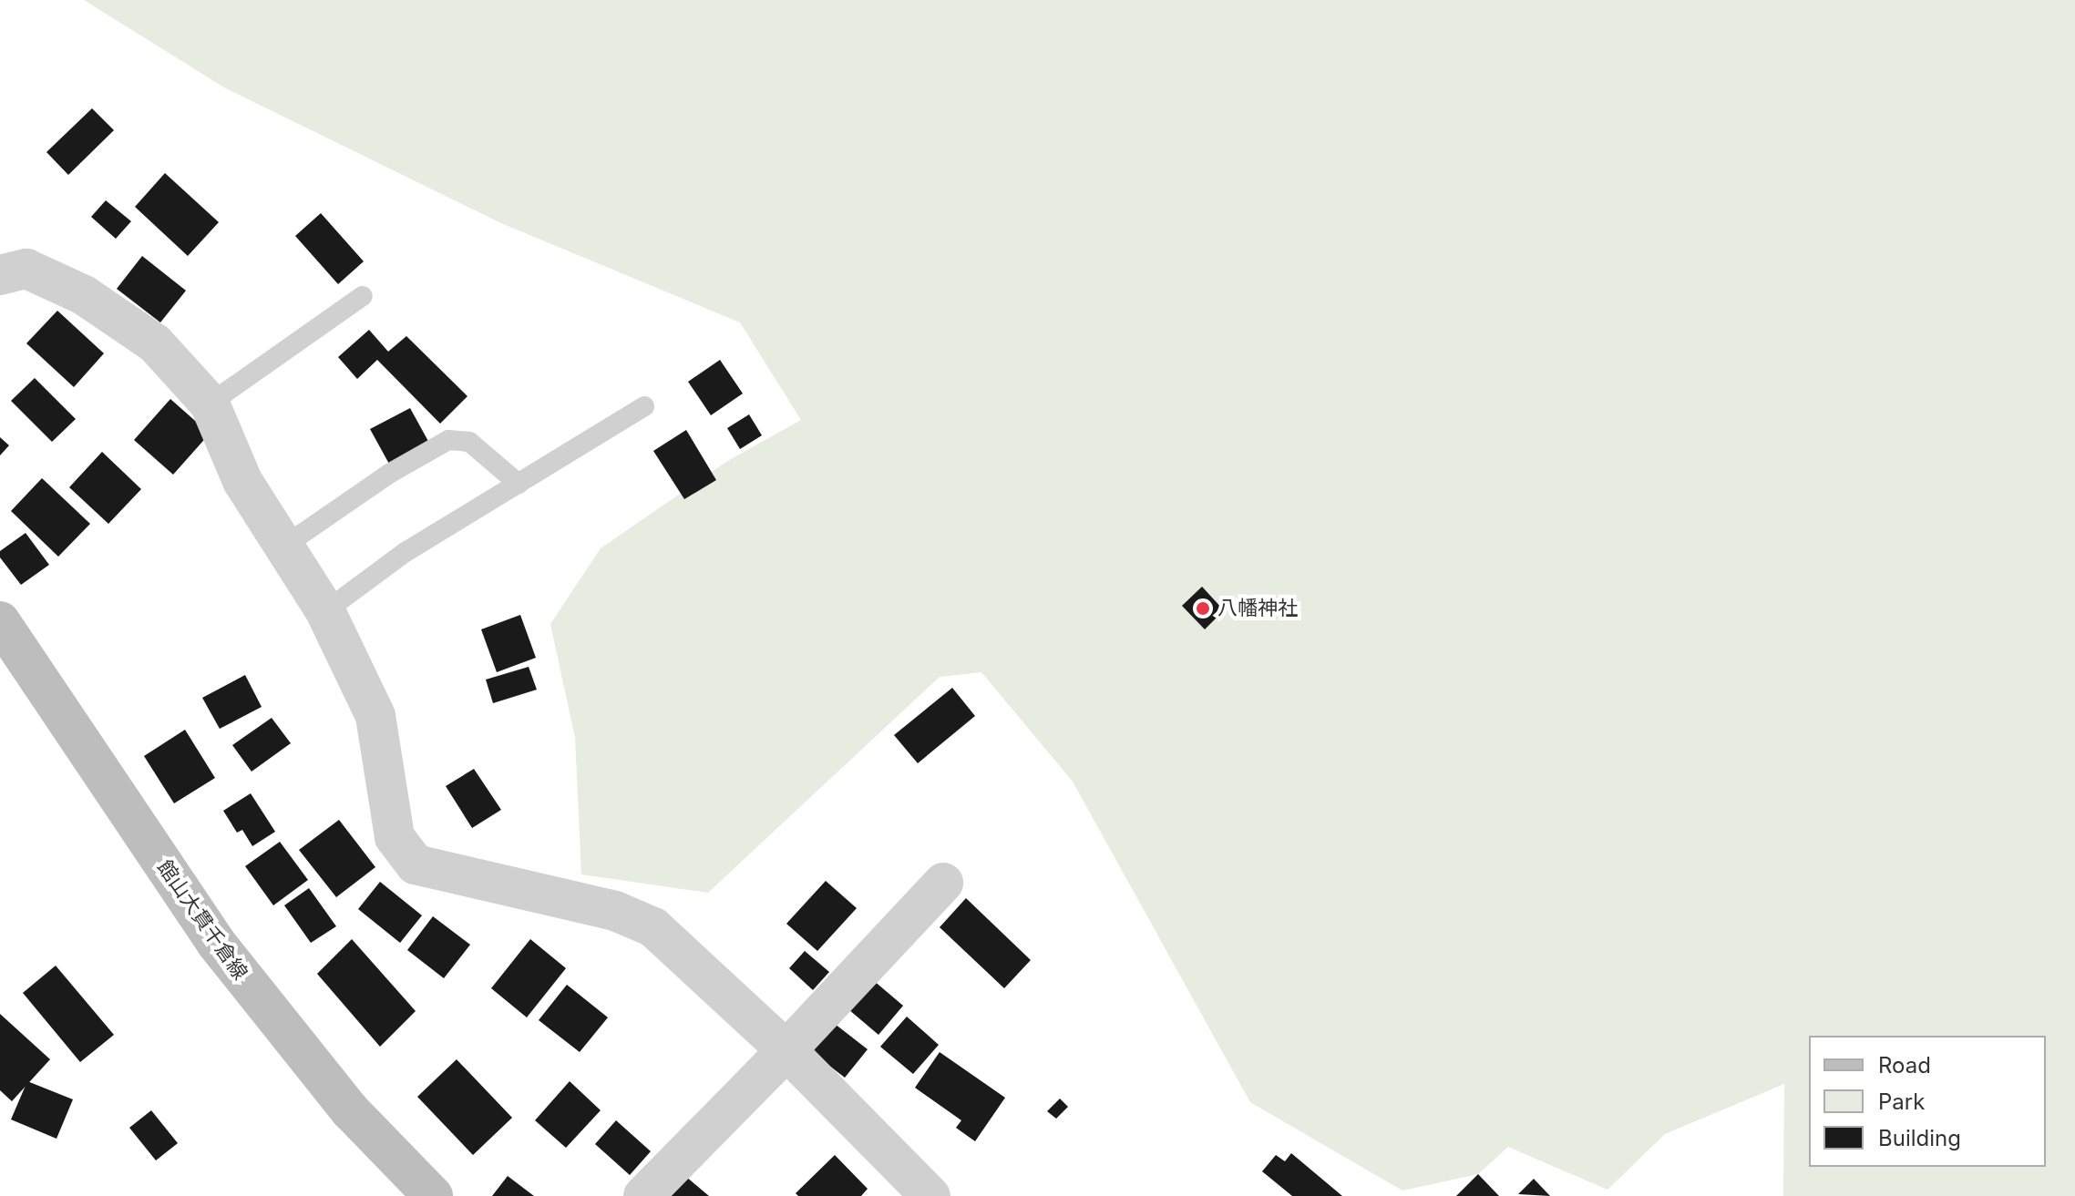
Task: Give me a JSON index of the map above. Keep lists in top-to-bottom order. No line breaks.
{"streets":{"main road":["館山大貫千倉線"]},"places":["八幡神社"],"legend":["Road","Park","Building"]}
